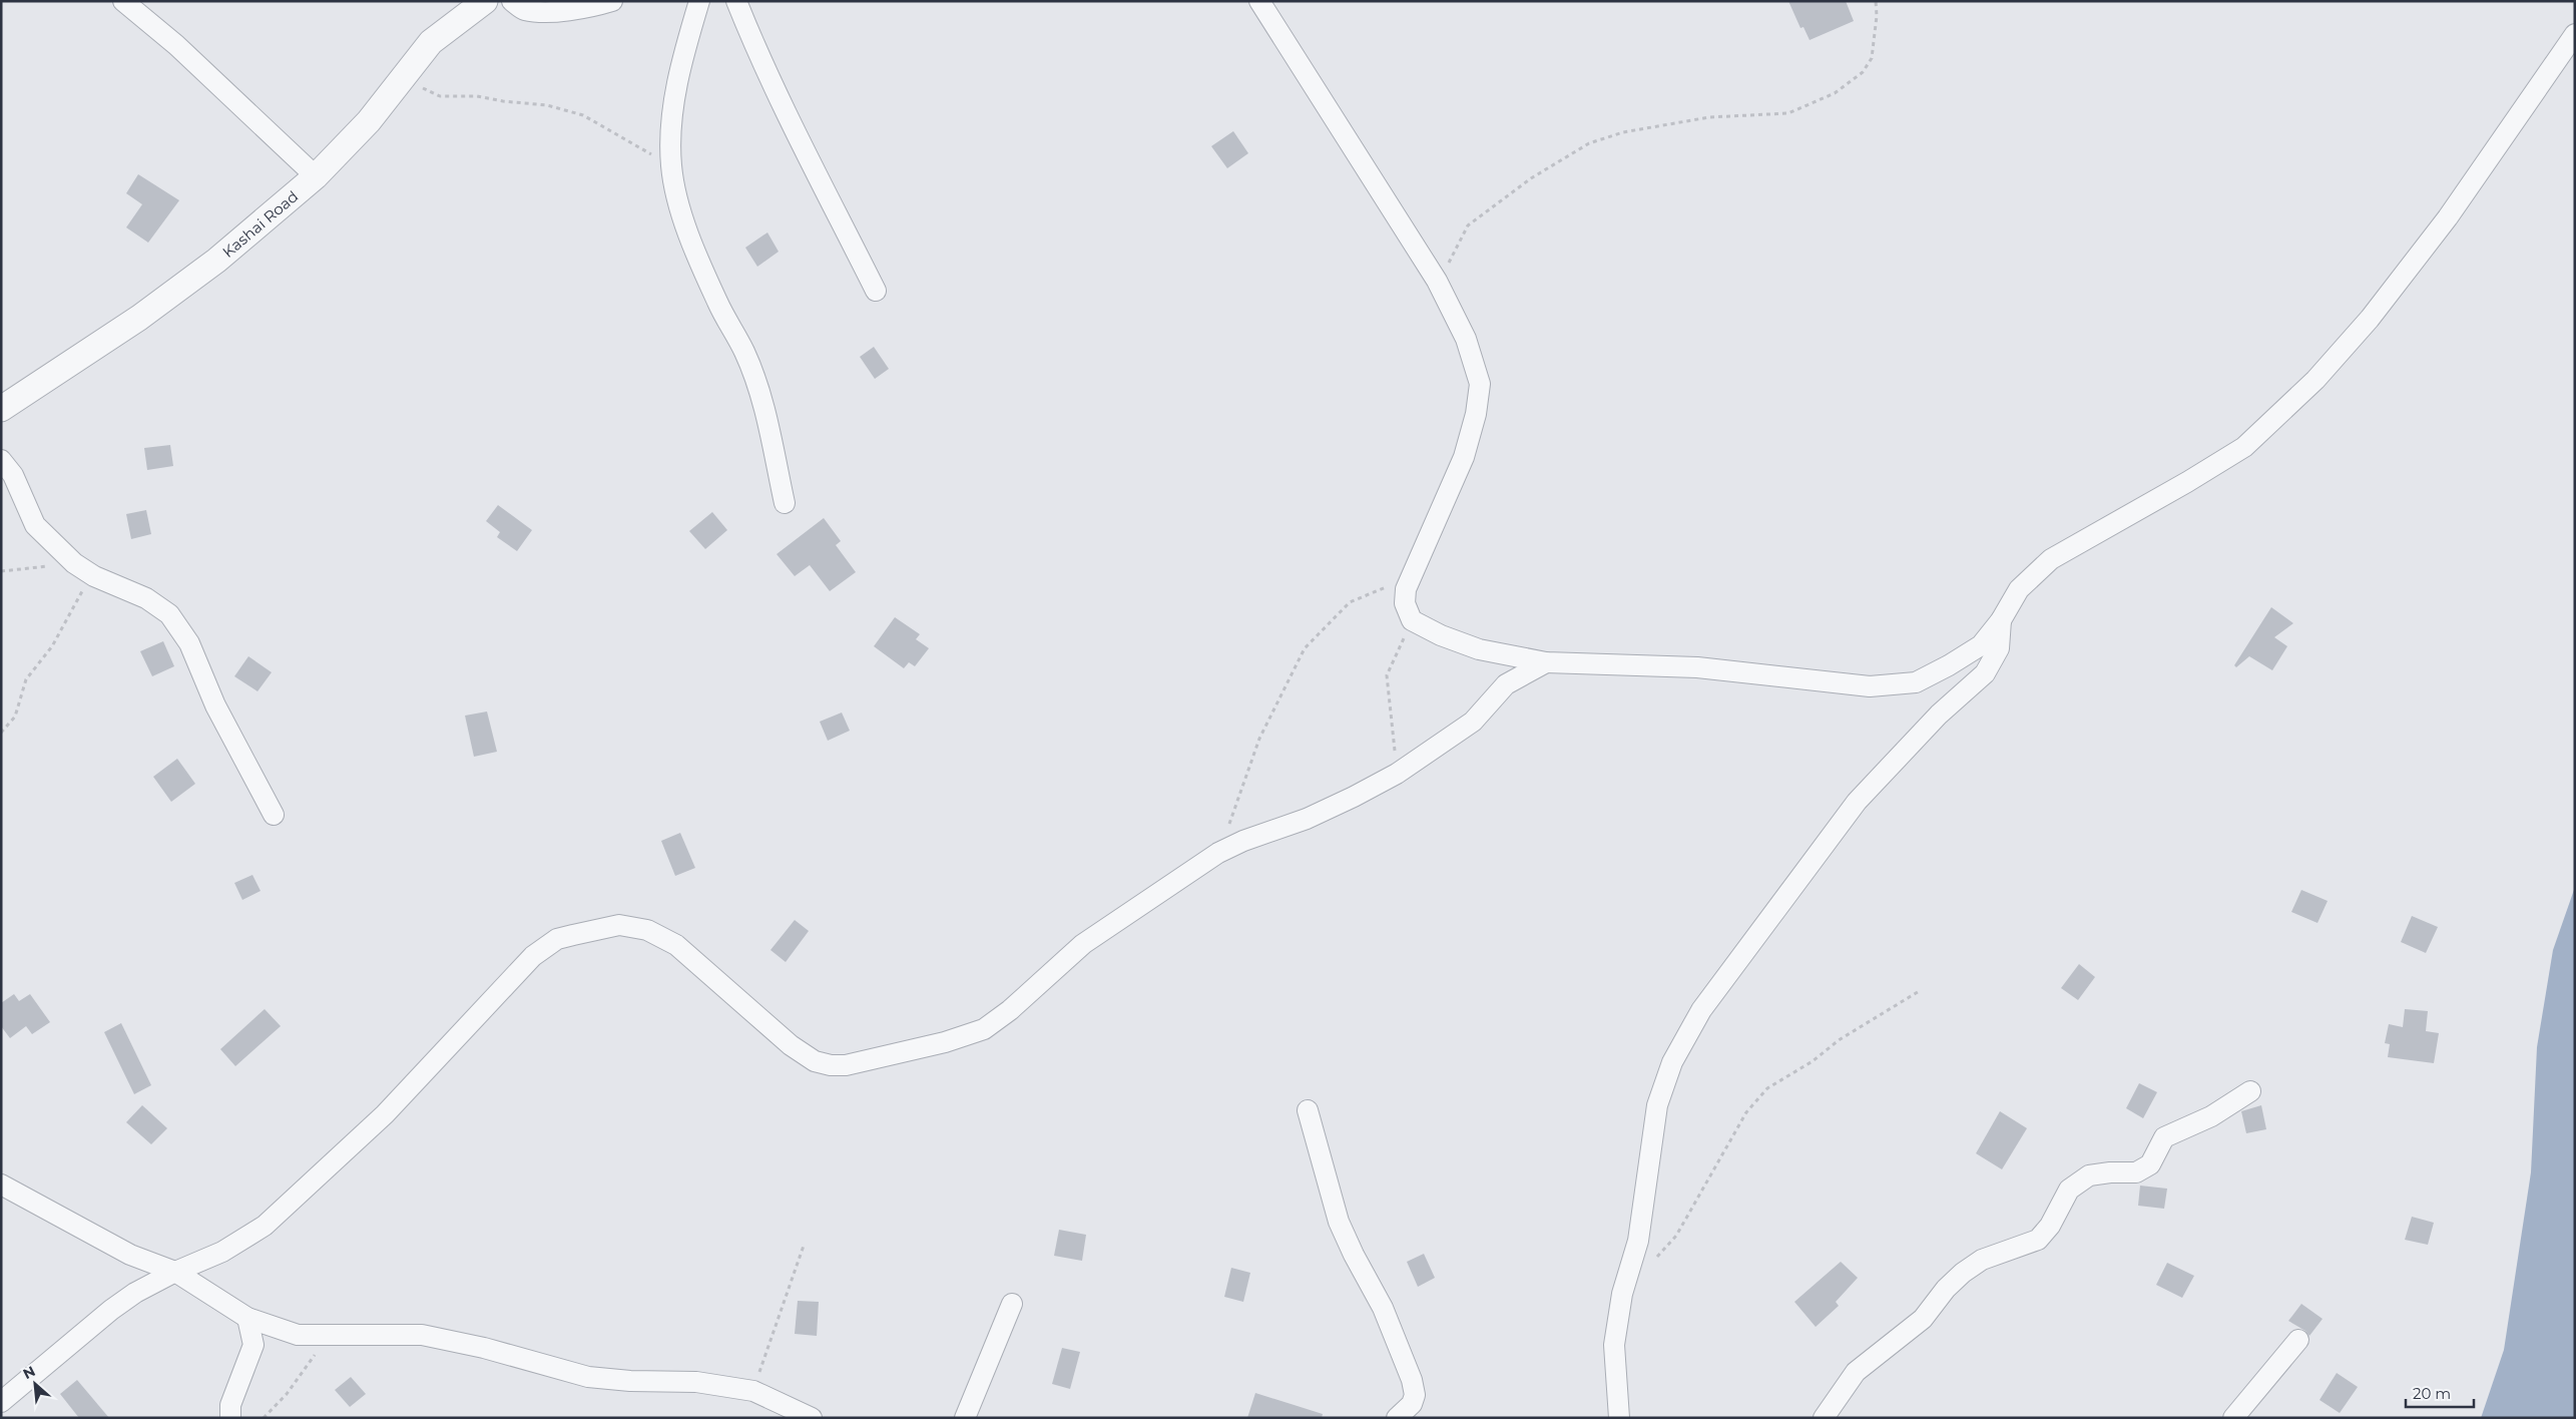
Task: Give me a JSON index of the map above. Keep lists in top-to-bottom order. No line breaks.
{"streets":{"street":["Kashai Road"]},"scale_bar":"20 m","north":"top left"}
